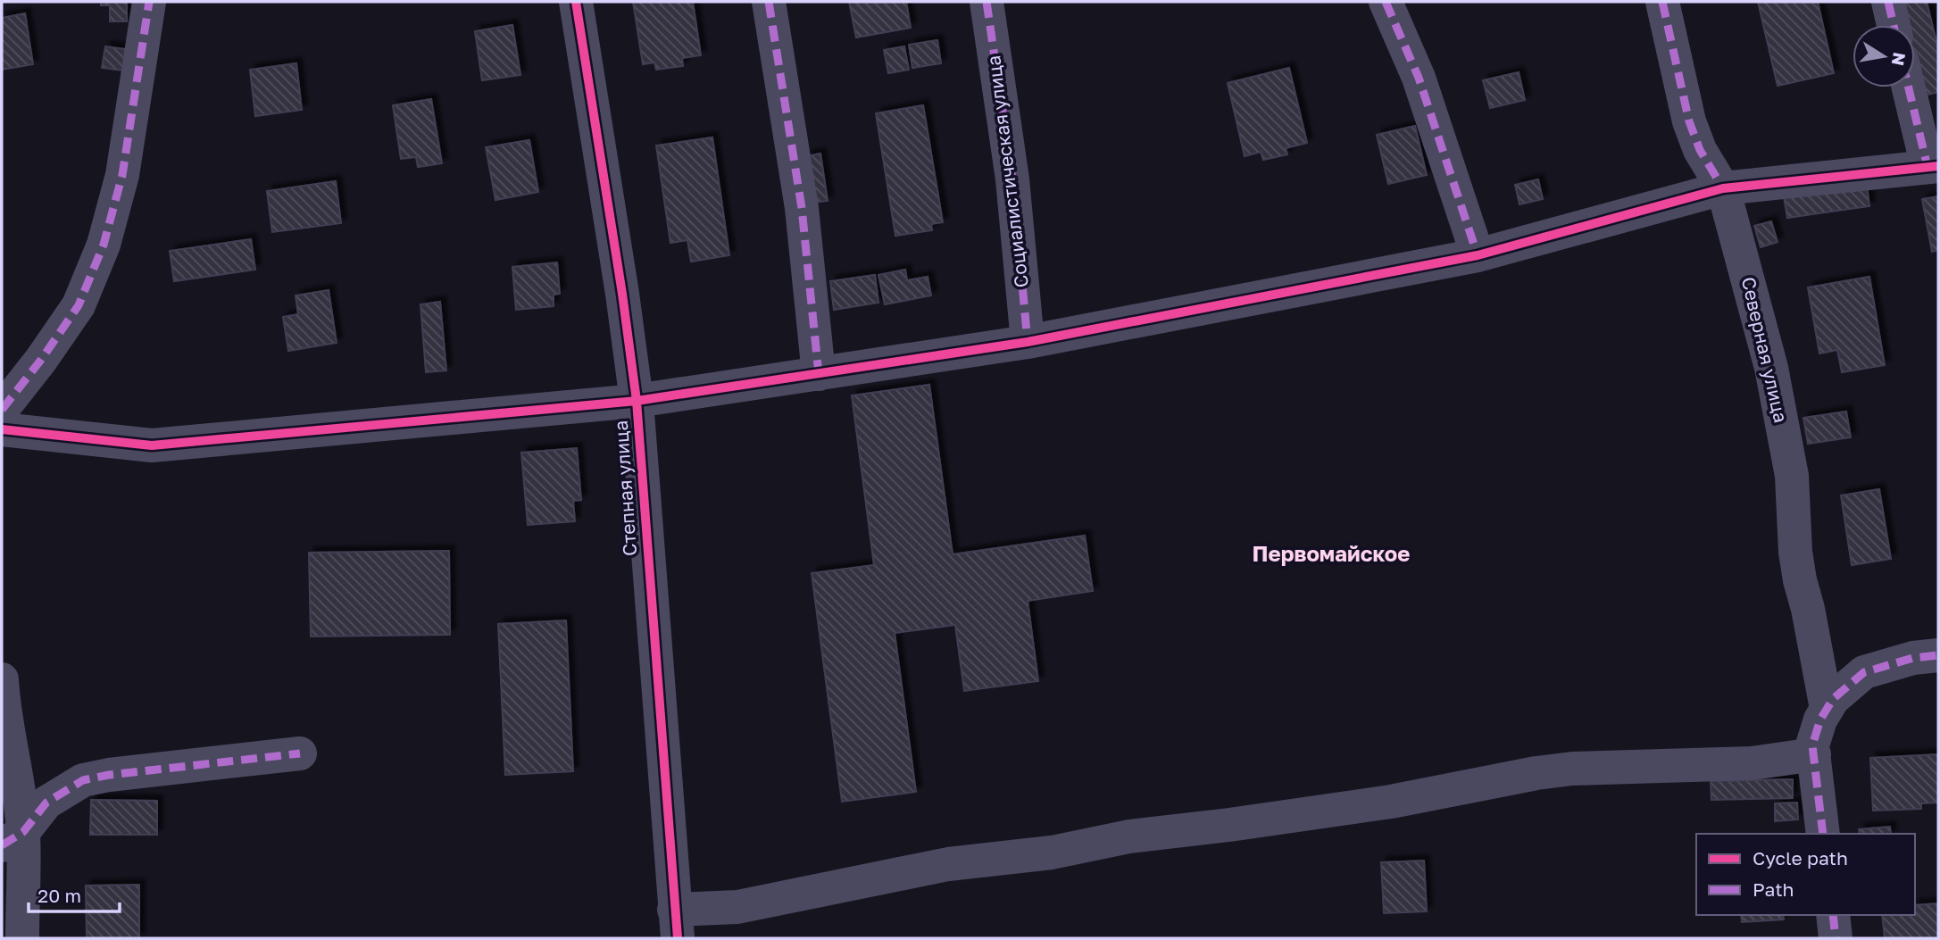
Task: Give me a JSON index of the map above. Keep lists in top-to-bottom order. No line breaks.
{"streets":{"street":["Социалистическая улица","Северная улица","Степная улица"]},"districts":["Первомайское"],"legend":["Cycle path","Path"],"scale_bar":"20 m","north":"right"}
